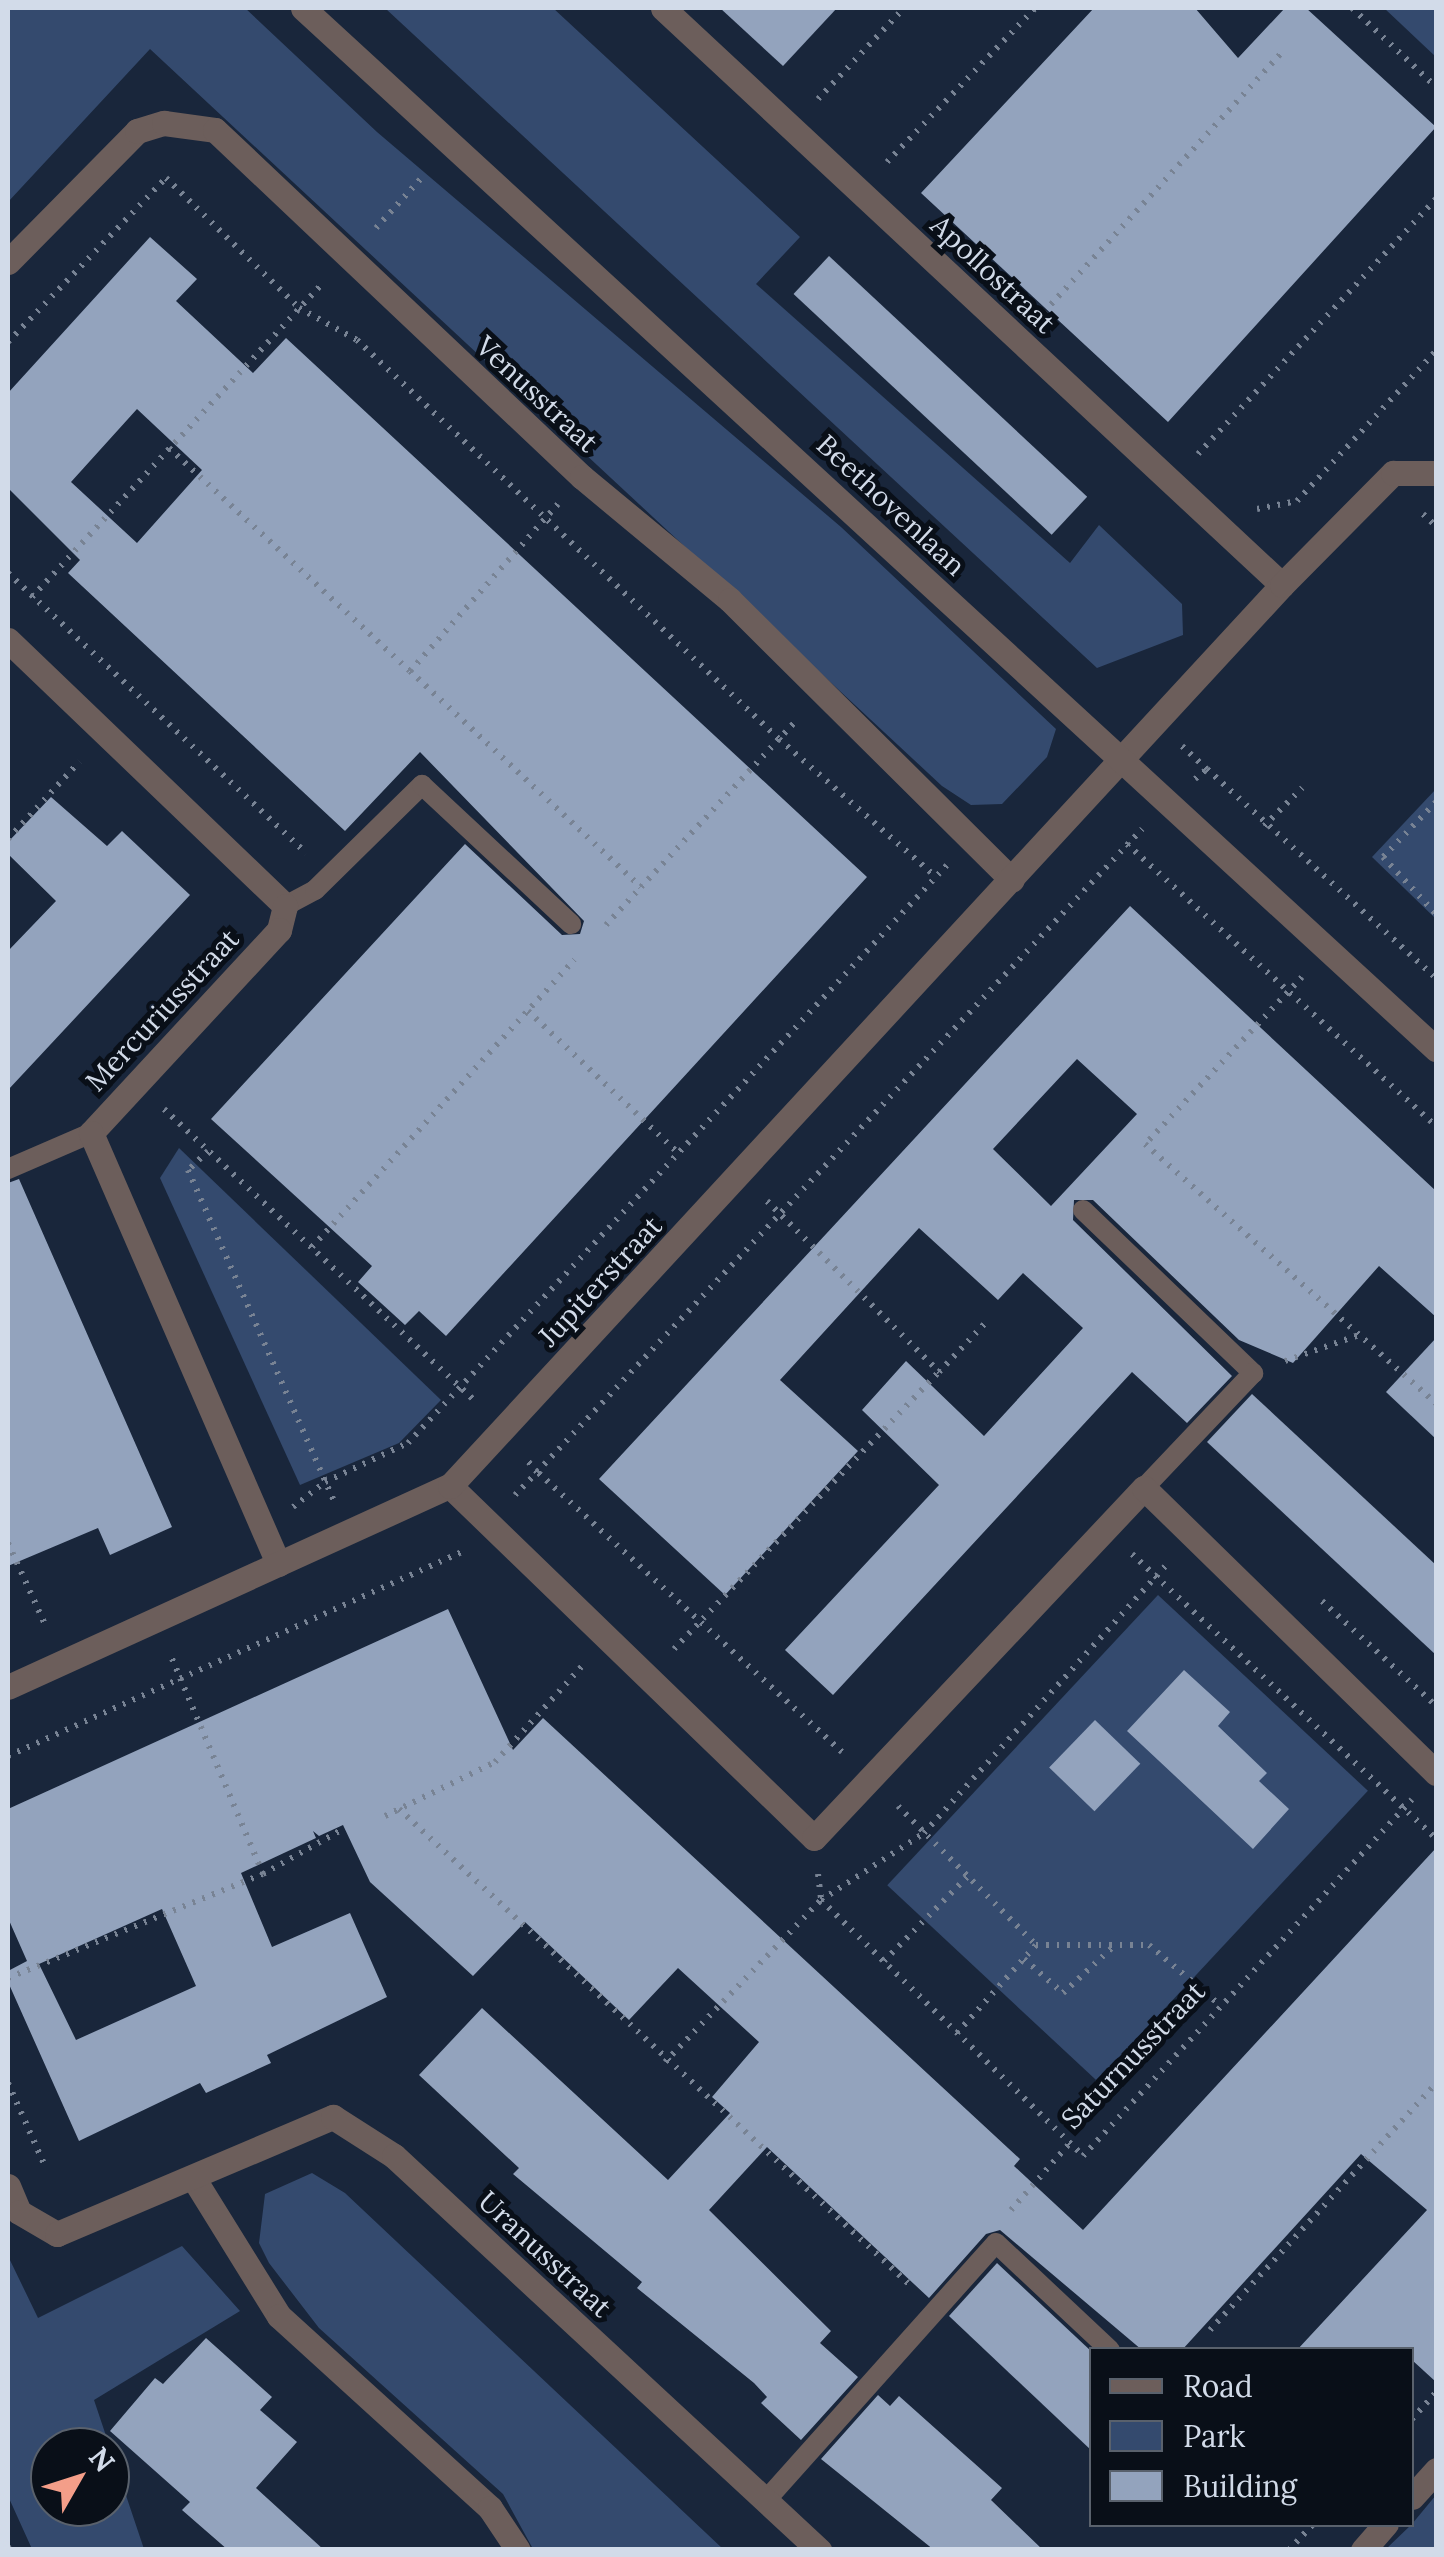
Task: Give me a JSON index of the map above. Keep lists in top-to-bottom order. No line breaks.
{"streets":{"street":["Apollostraat","Venusstraat","Beethovenlaan","Mercuriusstraat","Jupiterstraat","Uranusstraat"],"path":["Saturnusstraat"]},"crossings":[["Venusstraat","Jupiterstraat"],["Beethovenlaan","Jupiterstraat"],["Mercuriusstraat","Jupiterstraat"]],"legend":["Road","Park","Building"],"north":"top right"}
